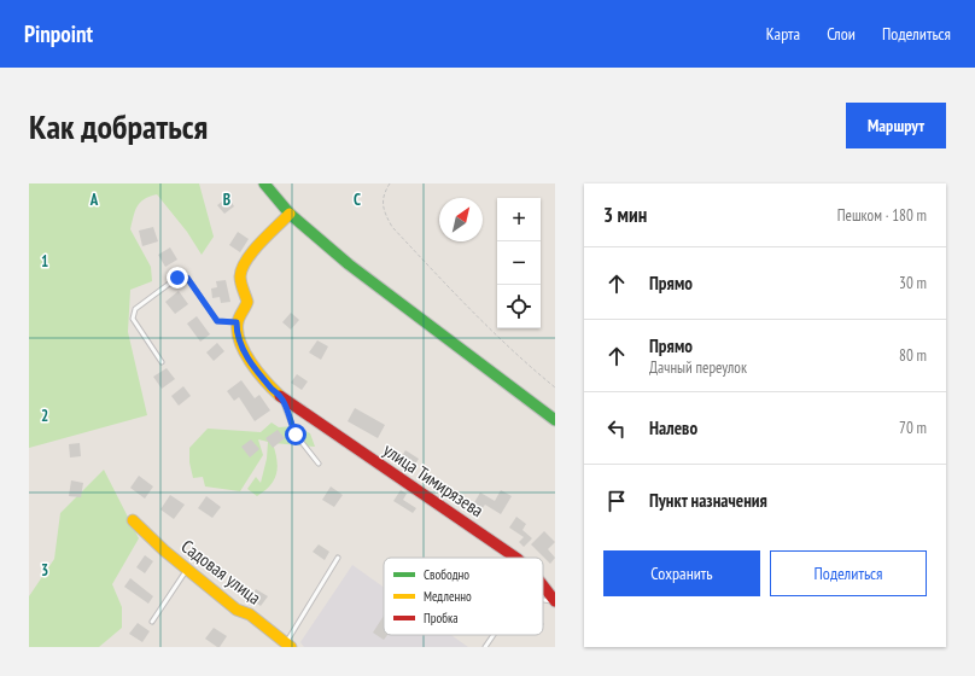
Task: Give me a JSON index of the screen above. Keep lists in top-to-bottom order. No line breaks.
{"streets":{"street":["улица Тимирязева","Садовая улица"]},"legend":["Свободно","Медленно","Пробка"],"north":"top right","page":{"header":"Pinpoint","nav":["Карта","Слои","Поделиться"],"buttons":["Маршрут",["Сохранить","Поделиться"]],"title":"Как добраться","heading":["3 мин","Пешком · 180 m"],"map_buttons":["+","−"],"list":[["Прямо","30 m"],["Прямо","Дачный переулок","80 m"],["Налево","70 m"],"Пункт назначения"]},"grid":{"columns":["A","B","C"],"rows":["1","2","3"]}}
